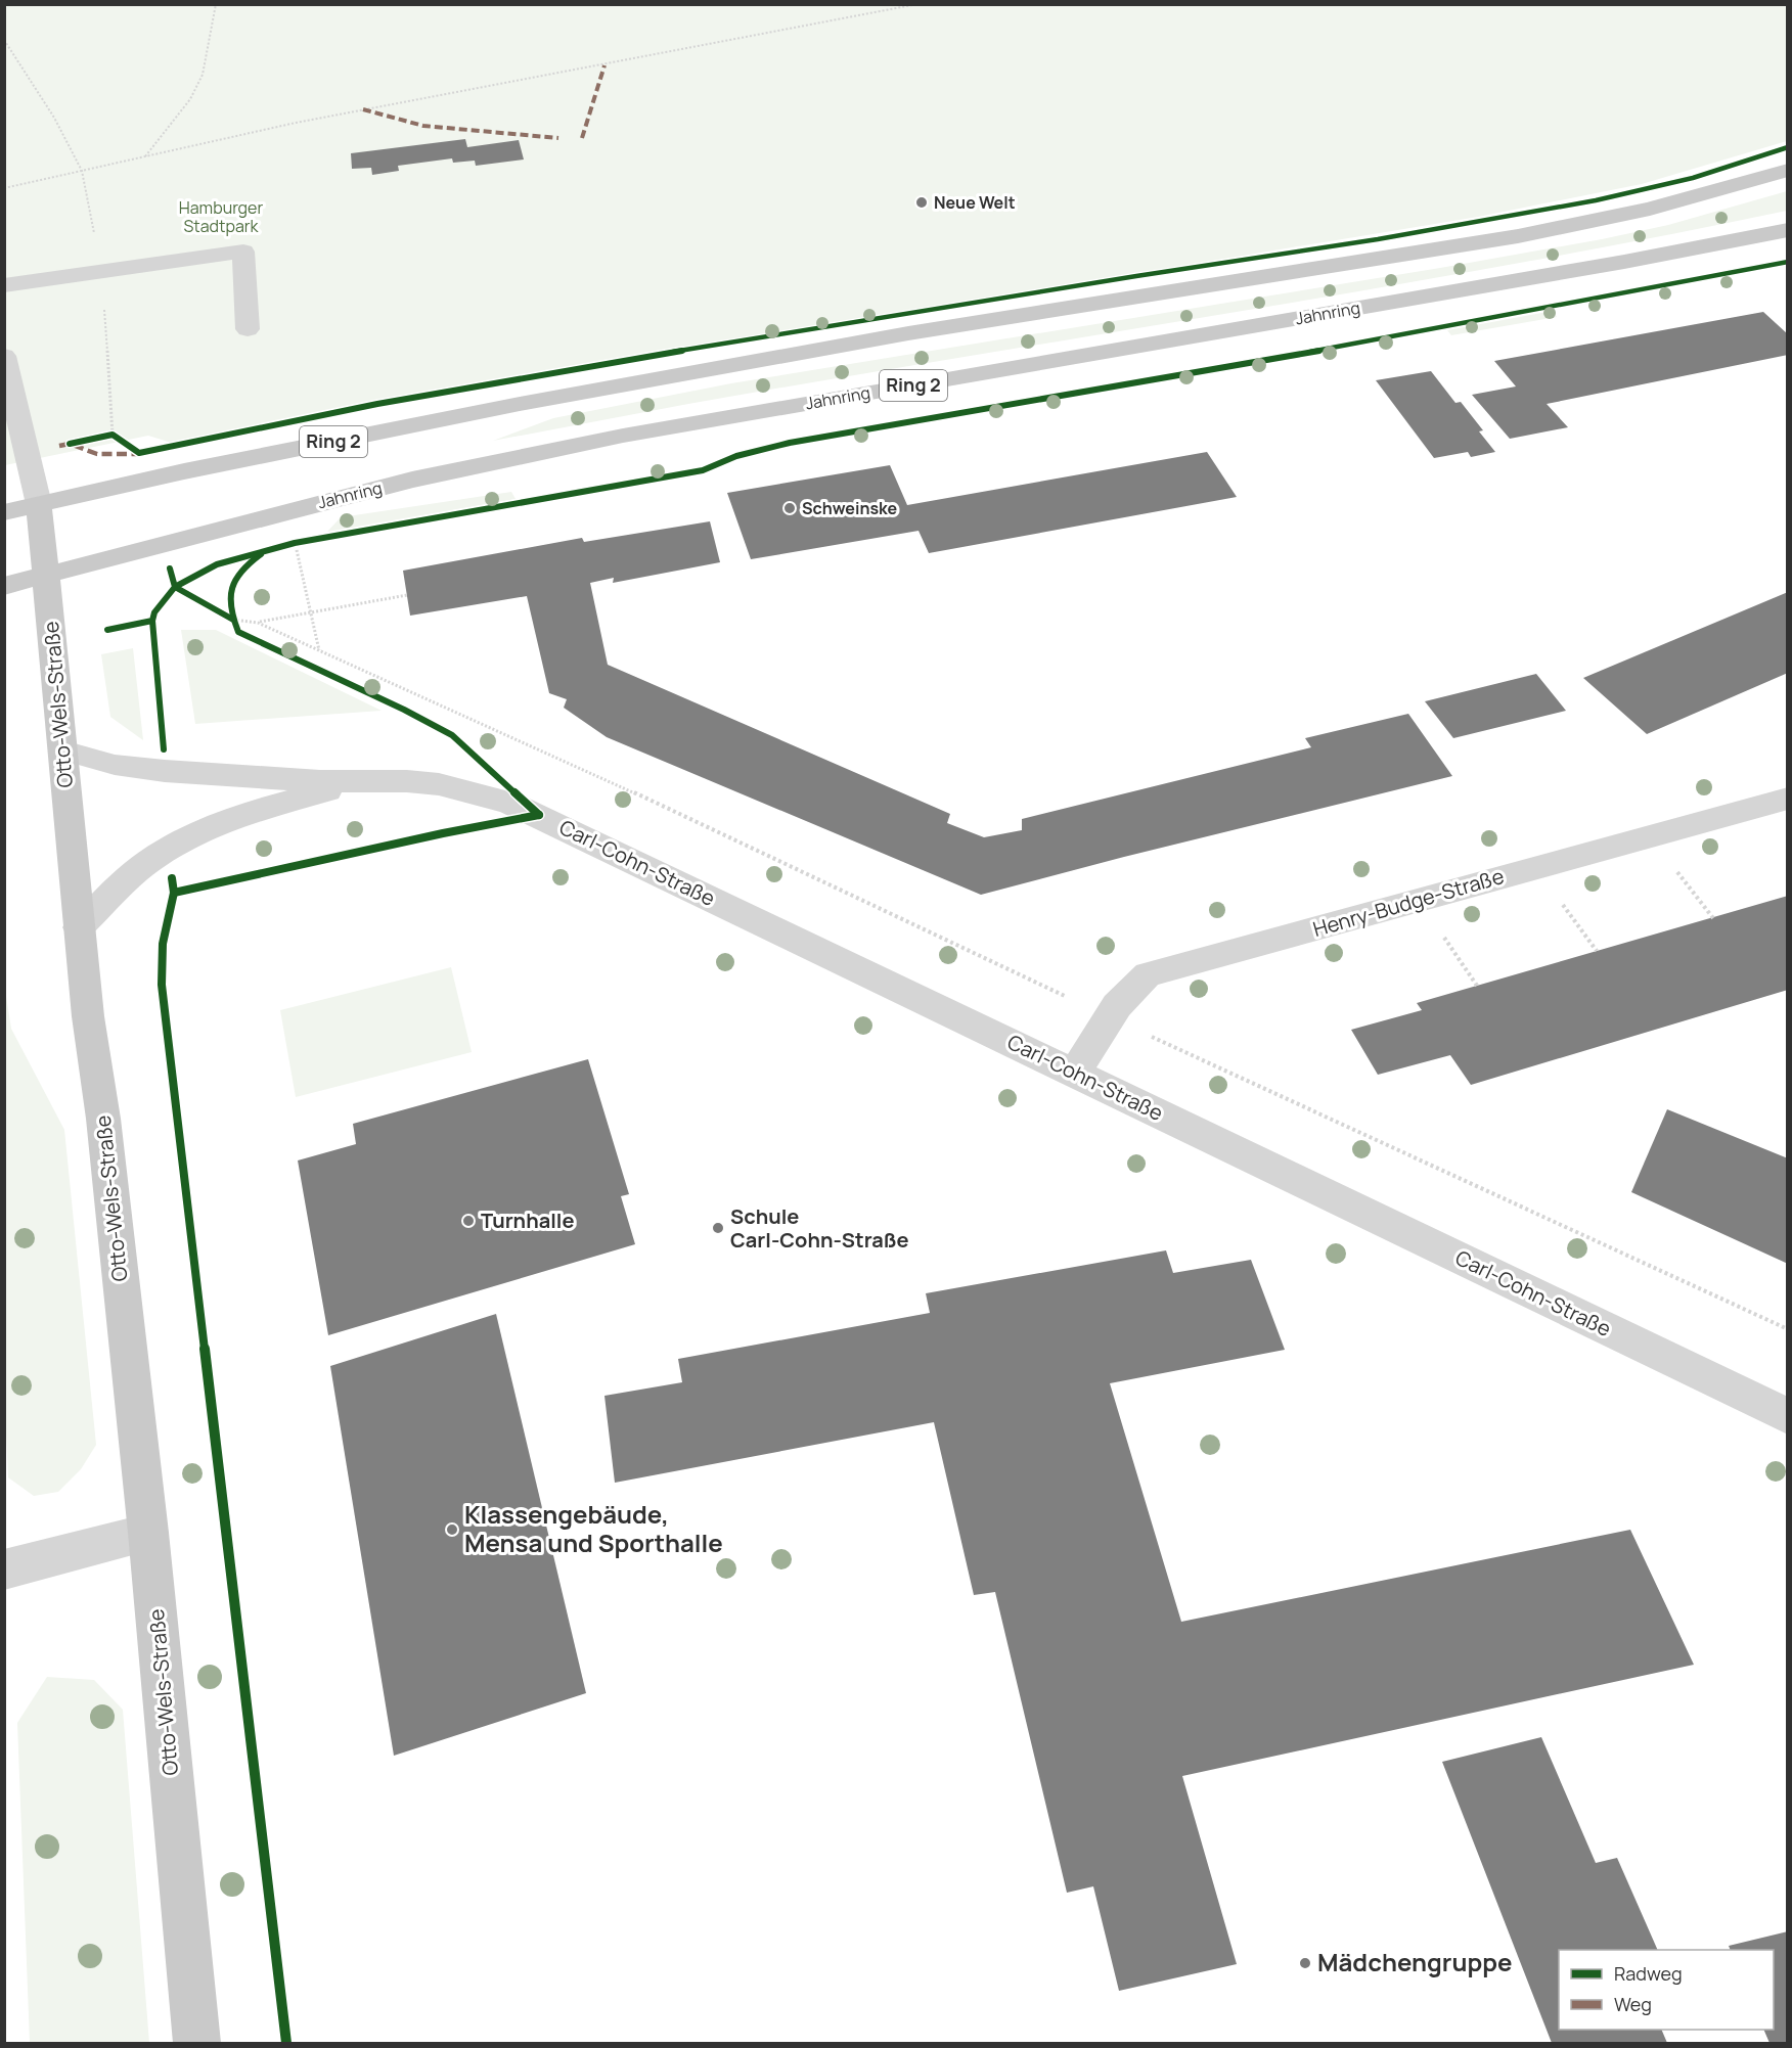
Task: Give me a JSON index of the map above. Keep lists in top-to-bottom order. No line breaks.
{"streets":{"main road":["Jahnring","Ring 2","Otto-Wels-Straße"],"street":["Carl-Cohn-Straße","Henry-Budge-Straße"]},"crossings":[["Jahnring","Otto-Wels-Straße"],["Ring 2","Otto-Wels-Straße"],["Otto-Wels-Straße","Carl-Cohn-Straße"],["Carl-Cohn-Straße","Henry-Budge-Straße"]],"parks":["Hamburger Stadtpark"],"places":["Neue Welt","Schweinske","Turnhalle","Schule Carl-Cohn-Straße","Klassengebäude, Mensa und Sporthalle","Mädchengruppe"],"legend":["Radweg","Weg"]}
